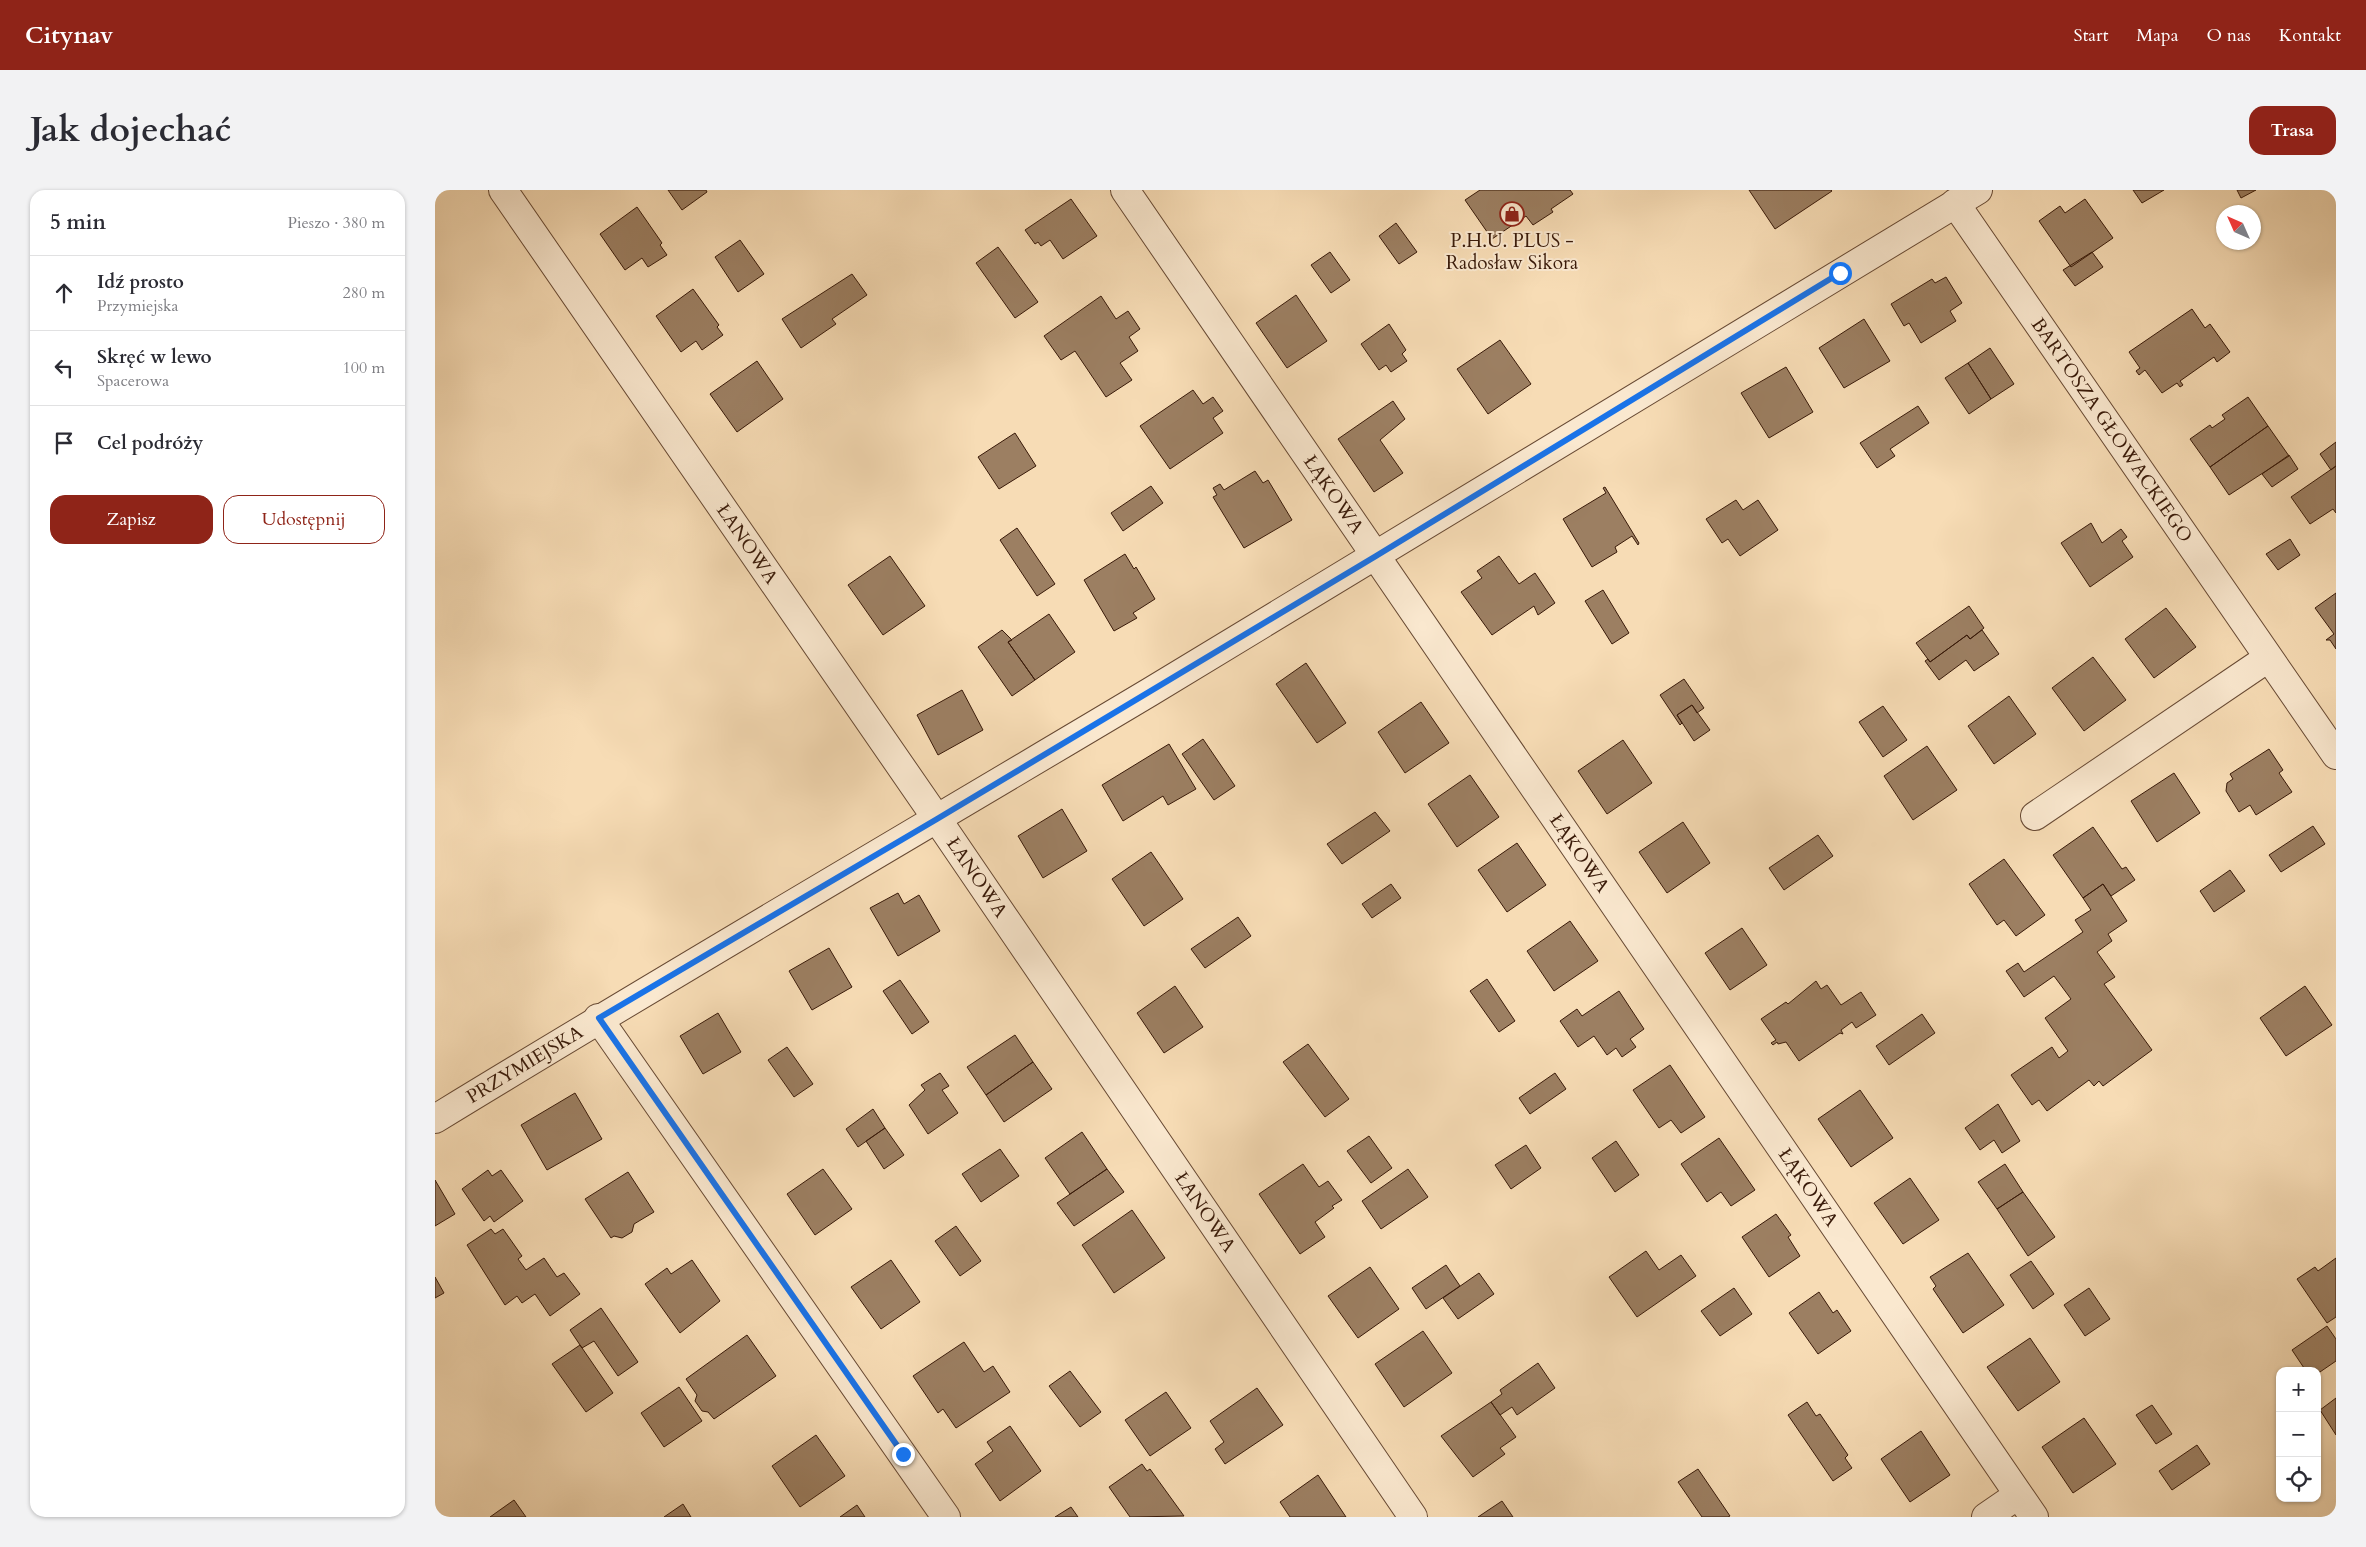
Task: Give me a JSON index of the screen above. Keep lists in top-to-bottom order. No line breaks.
{"streets":{"street":["BARTOSZA GŁOWACKIEGO","ŁĄKOWA","ŁANOWA","PRZYMIEJSKA"]},"crossings":[["BARTOSZA GŁOWACKIEGO","PRZYMIEJSKA"],["ŁĄKOWA","PRZYMIEJSKA"],["ŁANOWA","PRZYMIEJSKA"]],"places":{"shop":["P.H.U. PLUS - Radosław Sikora"]},"north":"top left","page":{"header":"Citynav","nav":["Start","Mapa","O nas","Kontakt"],"title":"Jak dojechać","buttons":["Trasa",["Zapisz","Udostępnij"]],"heading":["5 min","Pieszo · 380 m"],"list":[["Idź prosto","Przymiejska","280 m"],["Skręć w lewo","Spacerowa","100 m"],"Cel podróży"],"map_buttons":["+","−"]}}
